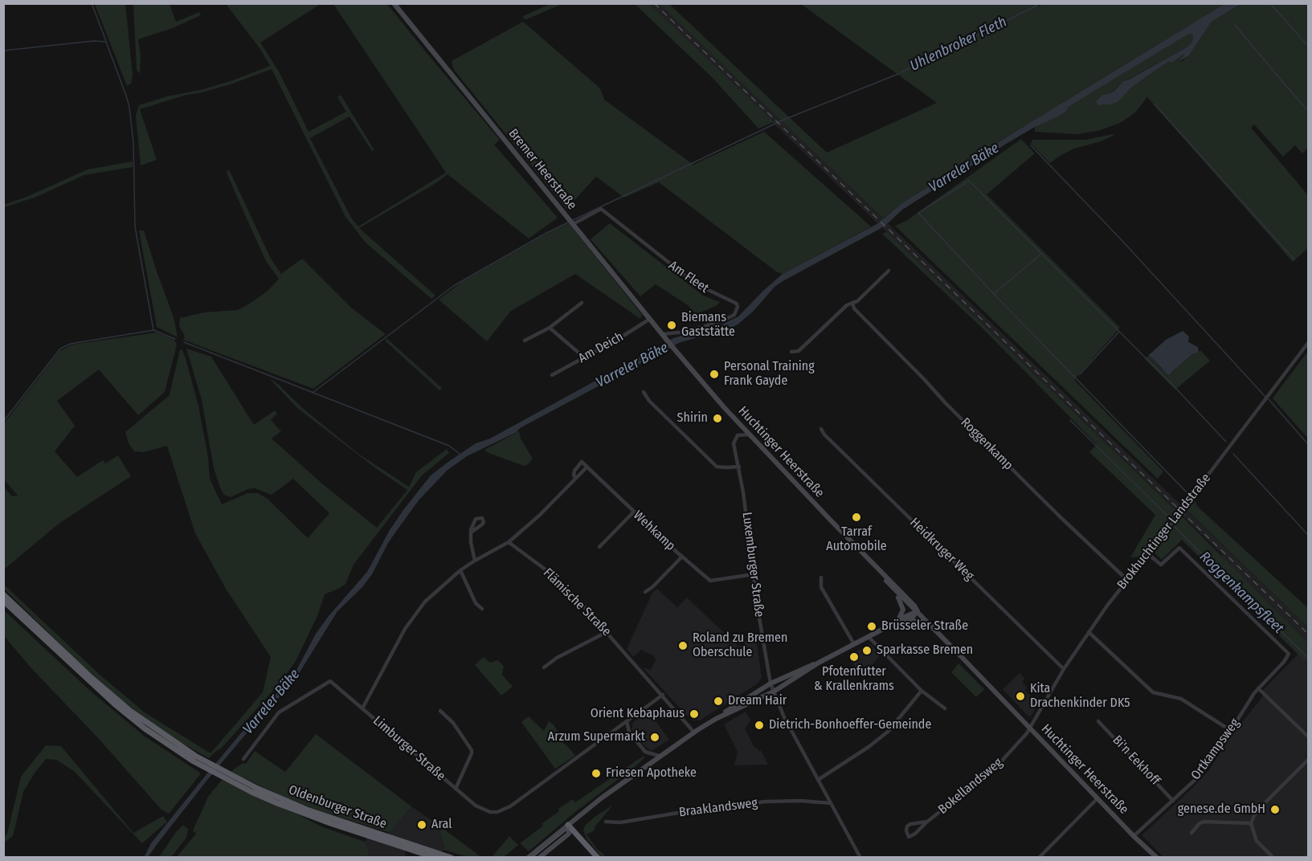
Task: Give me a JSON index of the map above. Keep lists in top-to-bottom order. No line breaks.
{"streets":{"highway":["Oldenburger Straße"],"main road":["Bremer Heerstraße","Huchtinger Heerstraße"],"street":["Am Fleet","Am Deich","Roggenkamp","Wehkamp","Brokhuchtinger Landstraße","Heidkruger Weg","Luxemburger Straße","Flämische Straße","Limburger Straße","Ortkampsweg","Bi'n Eekhoff","Bokellandsweg","Braaklandsweg"]},"crossings":[["Bremer Heerstraße","Am Fleet"],["Bremer Heerstraße","Am Deich"],["Bremer Heerstraße","Huchtinger Heerstraße"],["Roggenkamp","Brokhuchtinger Landstraße"],["Huchtinger Heerstraße","Brokhuchtinger Landstraße"],["Huchtinger Heerstraße","Luxemburger Straße"],["Huchtinger Heerstraße","Ortkampsweg"],["Huchtinger Heerstraße","Bokellandsweg"],["Wehkamp","Luxemburger Straße"],["Brokhuchtinger Landstraße","Heidkruger Weg"],["Brokhuchtinger Landstraße","Ortkampsweg"],["Brokhuchtinger Landstraße","Bokellandsweg"],["Luxemburger Straße","Braaklandsweg"],["Ortkampsweg","Bi'n Eekhoff"]],"water":["Uhlenbroker Fleth","Varreler Bäke","Roggenkampsfleet"],"places":["Biemans Gaststätte","Personal Training Frank Gayde","Shirin","Tarraf Automobile","Brüsseler Straße","Roland zu Bremen Oberschule","Sparkasse Bremen","Pfotenfutter & Krallenkrams","Kita Drachenkinder DK5","Dream Hair","Orient Kebaphaus","Dietrich-Bonhoeffer-Gemeinde","Arzum Supermarkt","Friesen Apotheke","genese.de GmbH","Aral"]}
